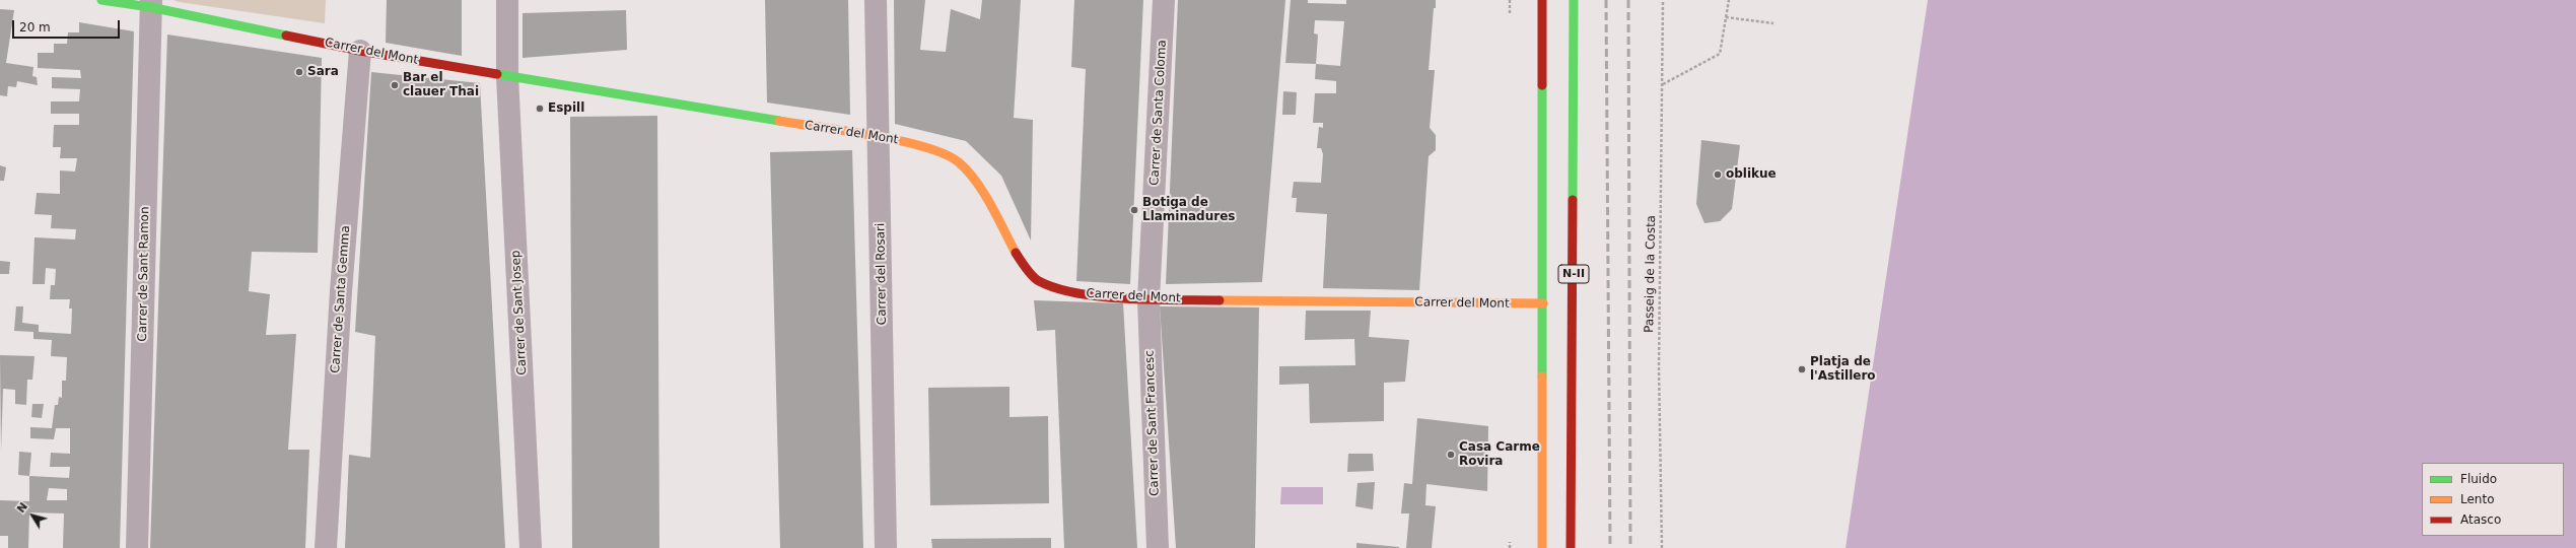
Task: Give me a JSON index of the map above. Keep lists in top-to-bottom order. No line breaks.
{"streets":{"street":["Carrer del Mont","Carrer de Santa Coloma","Carrer de Sant Ramon","Carrer del Rosari","N-II","Carrer de Santa Gemma","Carrer de Sant Josep","Carrer de Sant Francesc"],"path":["Passeig de la Costa"]},"crossings":[["Carrer del Mont","Carrer de Santa Coloma"],["Carrer del Mont","Carrer de Sant Ramon"],["Carrer del Mont","Carrer del Rosari"],["Carrer del Mont","N-II"],["Carrer del Mont","Carrer de Santa Gemma"],["Carrer del Mont","Carrer de Sant Josep"],["Carrer del Mont","Carrer de Sant Francesc"],["Carrer de Santa Coloma","Carrer de Sant Francesc"]],"places":["Sara","Bar el clauer Thai","Espill","oblikue","Botiga de Llaminadures","Platja de l'Astillero","Casa Carme Rovira"],"legend":["Fluido","Lento","Atasco"],"scale_bar":"20 m","north":"top left"}
